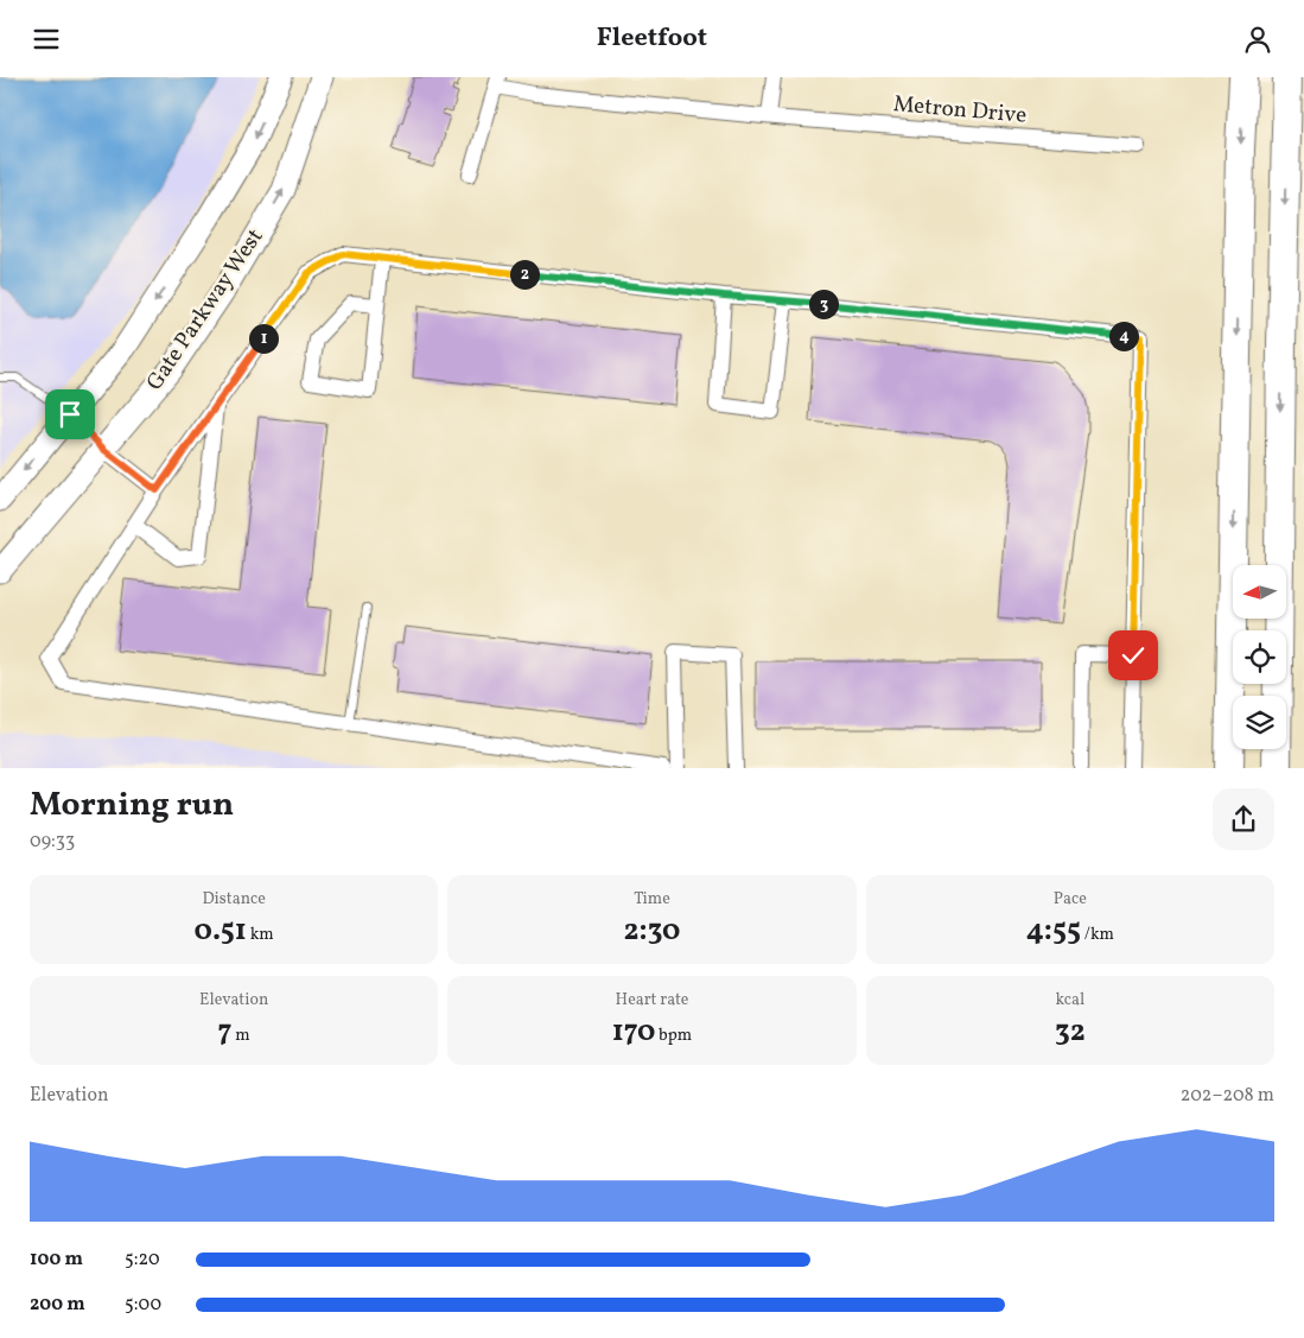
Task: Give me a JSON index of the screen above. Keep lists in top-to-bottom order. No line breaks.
{"streets":{"main road":["Gate Parkway West"],"street":["Metron Drive"]},"north":"left","page":{"header":"Fleetfoot","pins":["2","3","4","1"],"heading":["Morning run","09:33"],"stats":[["Distance","0.51 km"],["Time","2:30"],["Pace","4:55 /km"],["Elevation","7 m"],["Heart rate","170 bpm"],["kcal","32"]],"chart":["Elevation","202–208 m"],"list":[{"name":"100 m","note":"5:20"},{"name":"200 m","note":"5:00"}]}}
